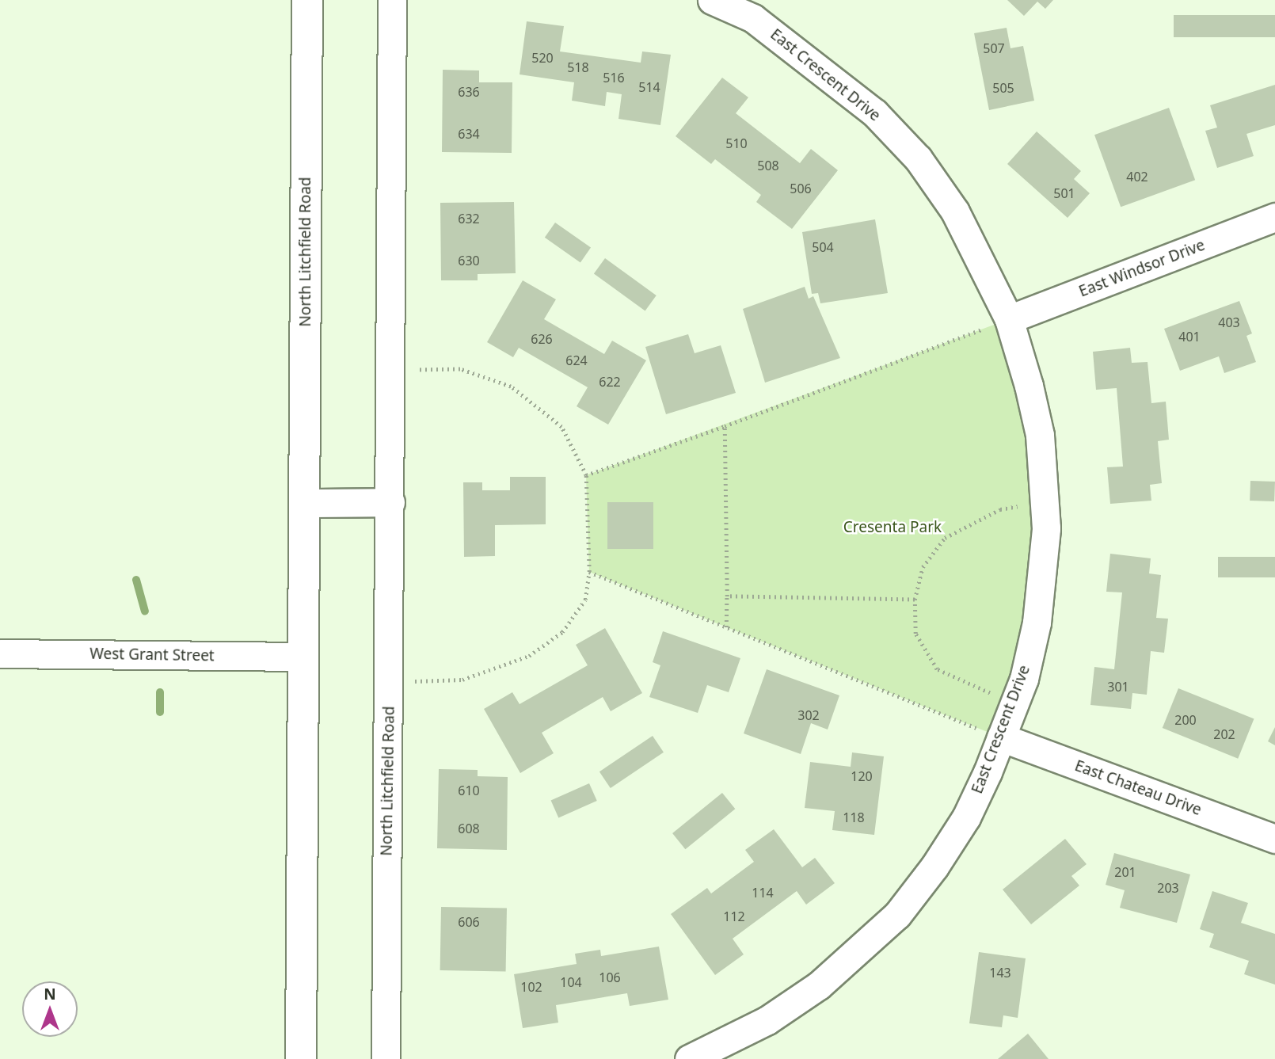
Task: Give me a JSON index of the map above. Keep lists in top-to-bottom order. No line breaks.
{"streets":{"main road":["North Litchfield Road"],"street":["East Crescent Drive","East Windsor Drive","West Grant Street","East Chateau Drive"]},"crossings":[["East Crescent Drive","East Windsor Drive"],["East Crescent Drive","East Chateau Drive"],["North Litchfield Road","West Grant Street"]],"parks":["Cresenta Park"],"house_numbers":["507","520","518","516","514","505","636","634","510","508","402","506","501","632","504","630","403","401","626","624","622","301","302","200","202","120","610","118","608","201","203","114","112","606","143","106","104","102"],"north":"top"}
